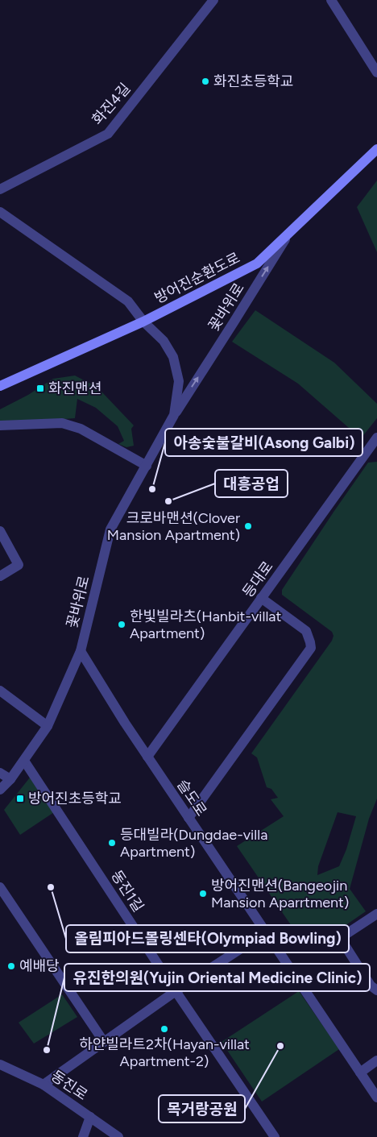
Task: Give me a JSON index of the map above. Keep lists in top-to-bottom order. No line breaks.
{"streets":{"main road":["방어진순환도로"],"street":["화진4길","꽃바위로","등대로","슬도로","동진1길","동진로"]},"crossings":[["방어진순환도로","꽃바위로"],["꽃바위로","슬도로"],["꽃바위로","동진1길"],["등대로","슬도로"]],"places":{"other":["화진초등학교","아송숯불갈비(Asong Galbi)","대흥공업","크로바맨션(Clover Mansion Apartment)","한빛빌라츠(Hanbit-villat Apartment)","등대빌라(Dungdae-villa Apartment)","올림피아드볼링센타(Olympiad Bowling)","방어진맨션(Bangeojin Mansion Aparrtment)","예배당","하얀빌라트2차(Hayan-villat Apartment-2)","목거랑공원","유진한의원(Yujin Oriental Medicine Clinic)"],"transit":["화진맨션","방어진초등학교"]}}
